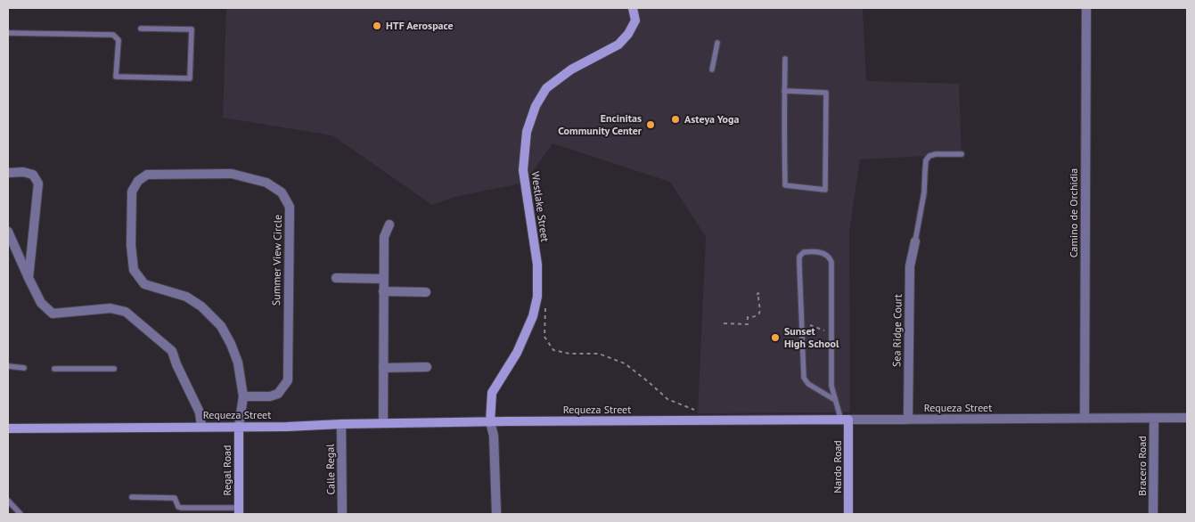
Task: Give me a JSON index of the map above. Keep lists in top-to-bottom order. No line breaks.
{"streets":{"street":["Westlake Street","Camino de Orchidia","Summer View Circle","Sea Ridge Court","Requeza Street","Bracero Road","Nardo Road","Calle Regal","Regal Road"]},"crossings":[["Westlake Street","Requeza Street"],["Camino de Orchidia","Requeza Street"],["Summer View Circle","Requeza Street"],["Summer View Circle","Regal Road"],["Sea Ridge Court","Requeza Street"],["Requeza Street","Bracero Road"],["Requeza Street","Nardo Road"],["Requeza Street","Calle Regal"],["Requeza Street","Regal Road"]],"places":["HTF Aerospace","Asteya Yoga","Encinitas Community Center","Sunset High School"]}
